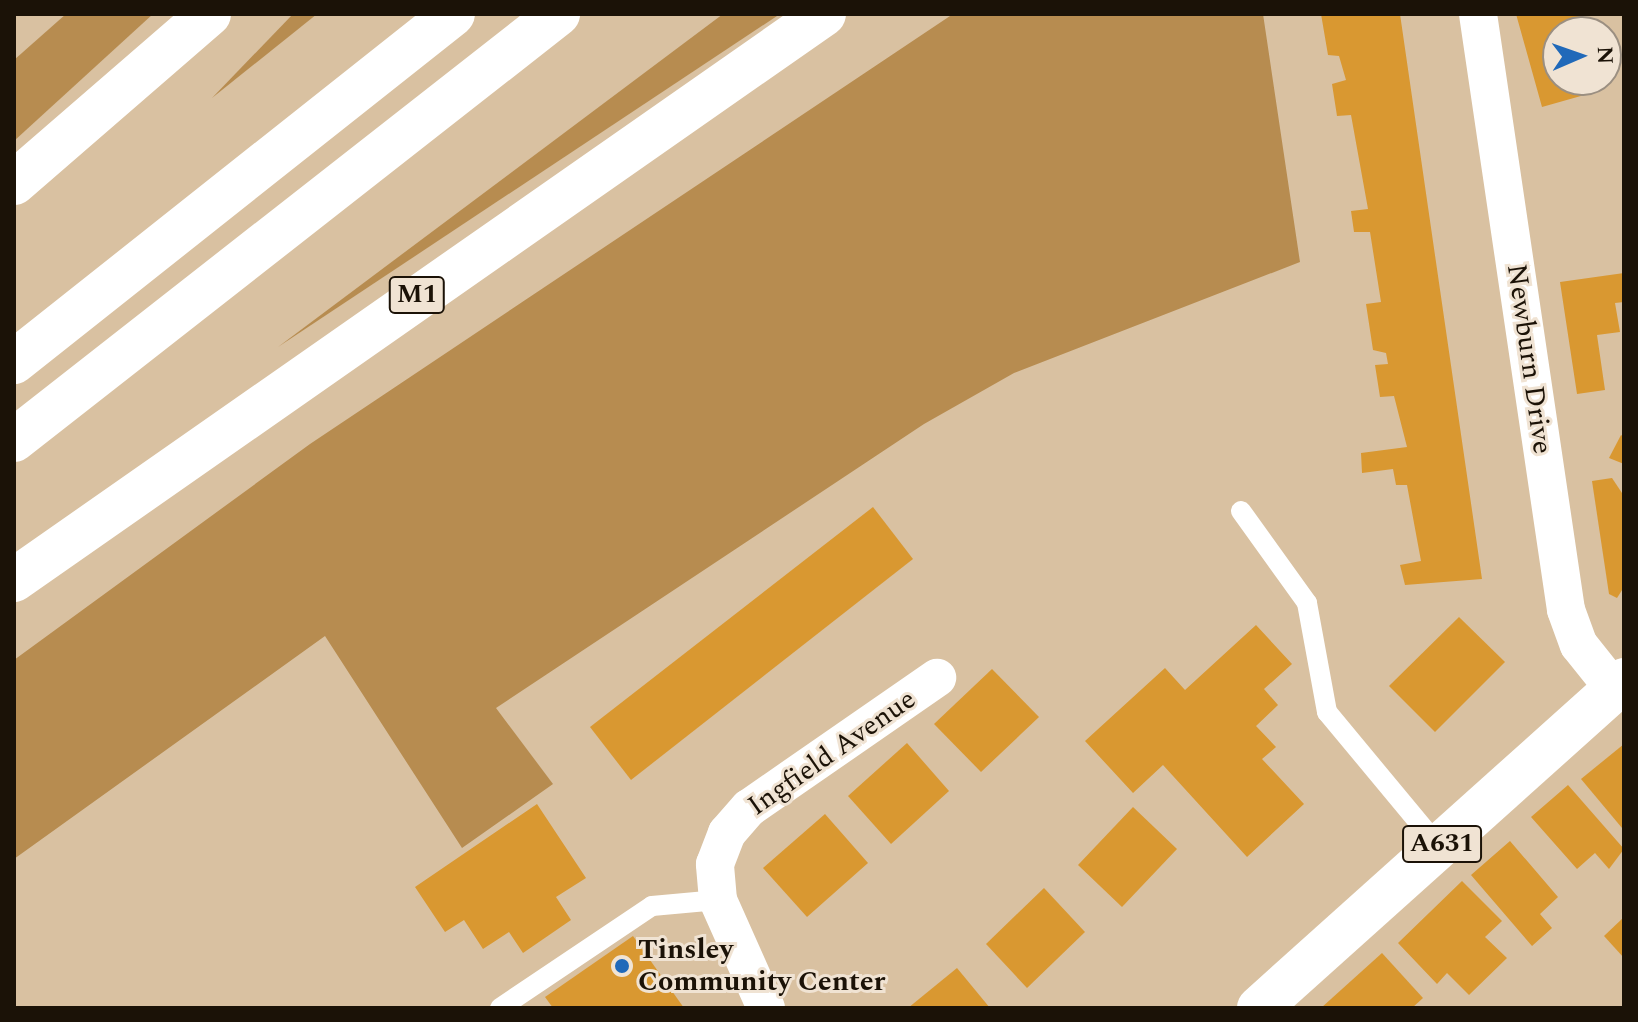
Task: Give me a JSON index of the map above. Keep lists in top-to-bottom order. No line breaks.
{"streets":{"main road":["M1","A631"],"street":["Newburn Drive","Ingfield Avenue"]},"crossings":[["Newburn Drive","A631"]],"places":["Tinsley Community Center"],"north":"right"}
